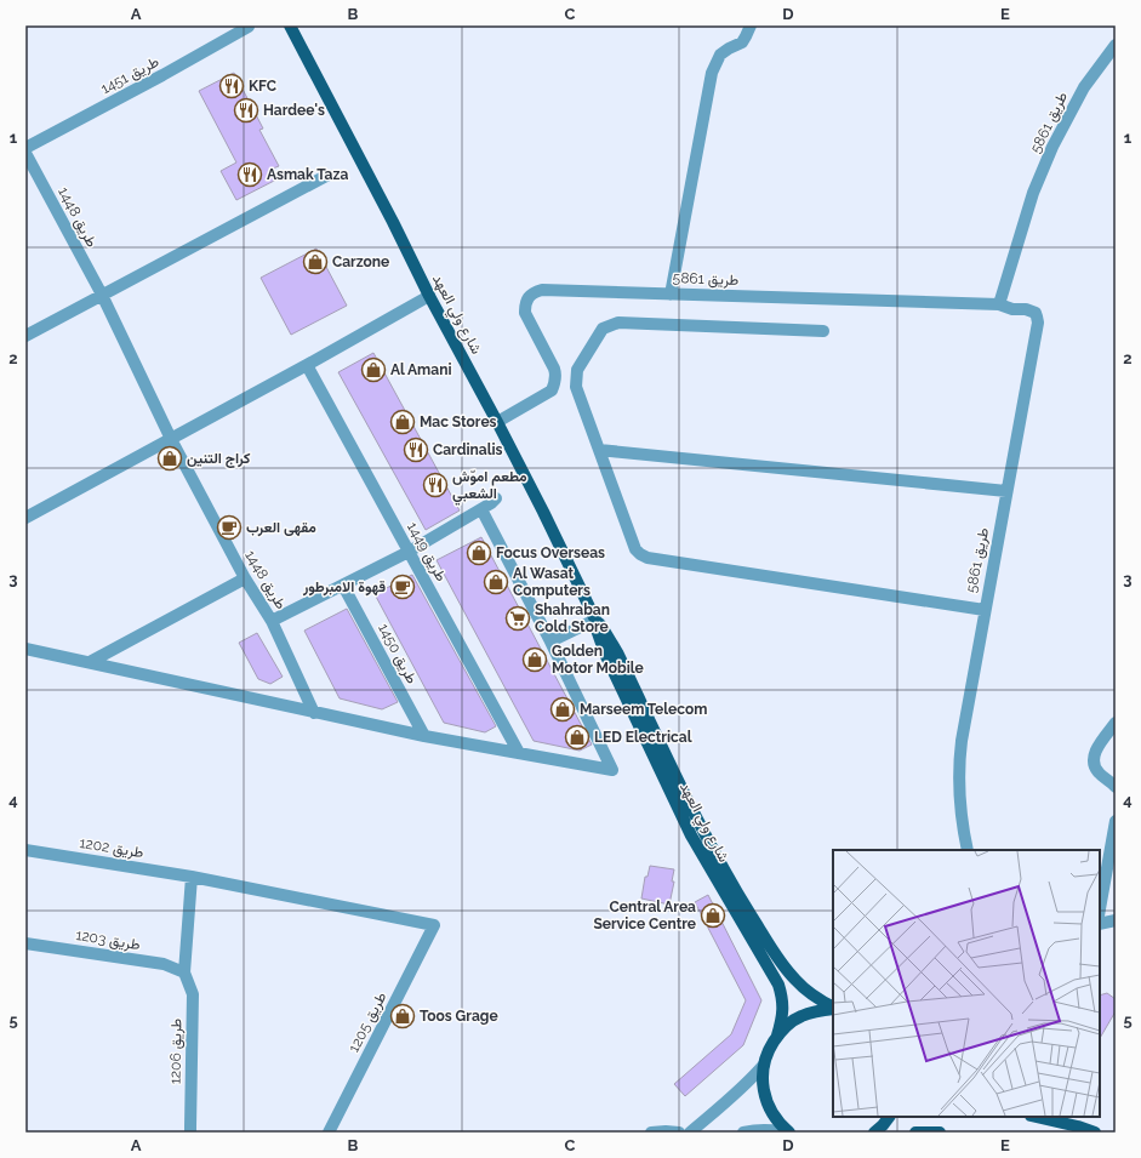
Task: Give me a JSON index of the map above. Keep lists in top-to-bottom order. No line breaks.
{"streets":{"main road":["شارع ولي العهد"],"street":["طريق 1451","طريق 5861","طريق 1448","طريق 1449","طريق 1450","طريق 1202","طريق 1203","طريق 1205","طريق 1206"]},"crossings":[["طريق 5861","شارع ولي العهد"],["طريق 1202","طريق 1205"],["طريق 1203","طريق 1206"]],"places":{"restaurant":["KFC","Hardee's","Asmak Taza","Cardinalis","مطعم اموّش الشعبي"],"shop":["Carzone","Al Amani","Mac Stores","كراج التنين","Focus Overseas","Al Wasat Computers","Golden Motor Mobile","Marseem Telecom","LED Electrical","Central Area Service Centre","Toos Grage"],"cafe":["مقهى العرب","قهوة الامبرطور"],"supermarket":["Shahraban Cold Store"]},"grid":{"columns":["A","B","C","D","E"],"rows":["1","2","3","4","5"]}}
